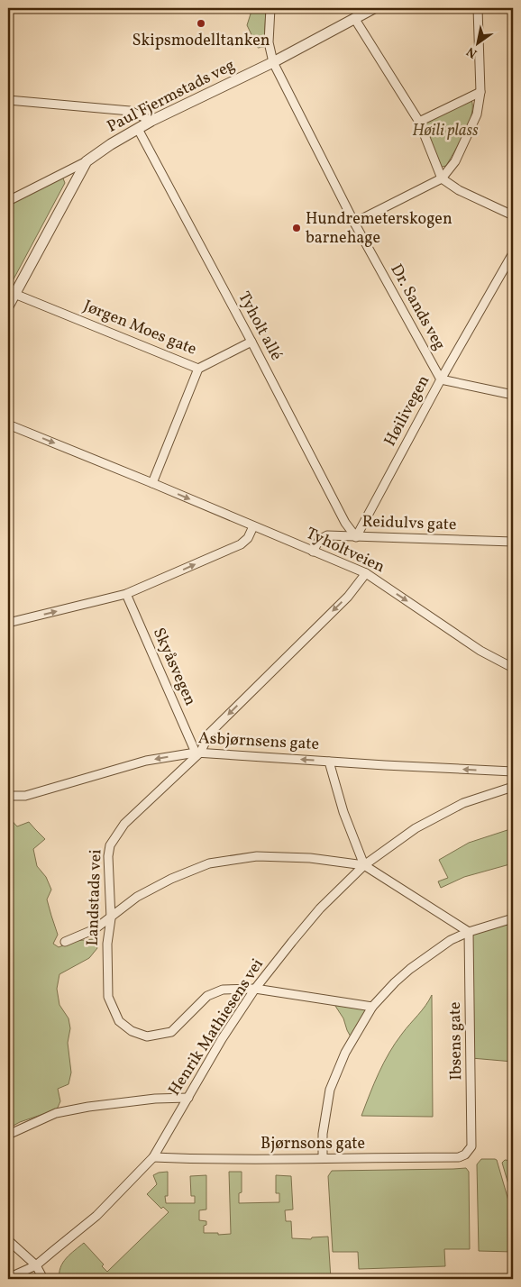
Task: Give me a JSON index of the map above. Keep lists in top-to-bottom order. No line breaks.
{"streets":{"street":["Paul Fjermstads veg","Dr. Sands veg","Tyholt allé","Jørgen Moes gate","Høilivegen","Reidulvs gate","Tyholtveien","Skyåsvegen","Asbjørnsens gate","Landstads vei","Henrik Mathiesens vei","Ibsens gate","Bjørnsons gate"]},"crossings":[["Paul Fjermstads veg","Dr. Sands veg"],["Paul Fjermstads veg","Tyholt allé"],["Dr. Sands veg","Høilivegen"],["Tyholt allé","Jørgen Moes gate"],["Tyholt allé","Høilivegen"],["Tyholt allé","Reidulvs gate"],["Høilivegen","Reidulvs gate"],["Reidulvs gate","Tyholtveien"],["Tyholtveien","Landstads vei"],["Skyåsvegen","Asbjørnsens gate"],["Skyåsvegen","Landstads vei"],["Asbjørnsens gate","Landstads vei"],["Landstads vei","Henrik Mathiesens vei"],["Henrik Mathiesens vei","Bjørnsons gate"],["Ibsens gate","Bjørnsons gate"]],"one_way":["Tyholtveien","Asbjørnsens gate"],"parks":["Høili plass"],"places":["Skipsmodelltanken","Hundremeterskogen barnehage"],"north":"bottom left"}
